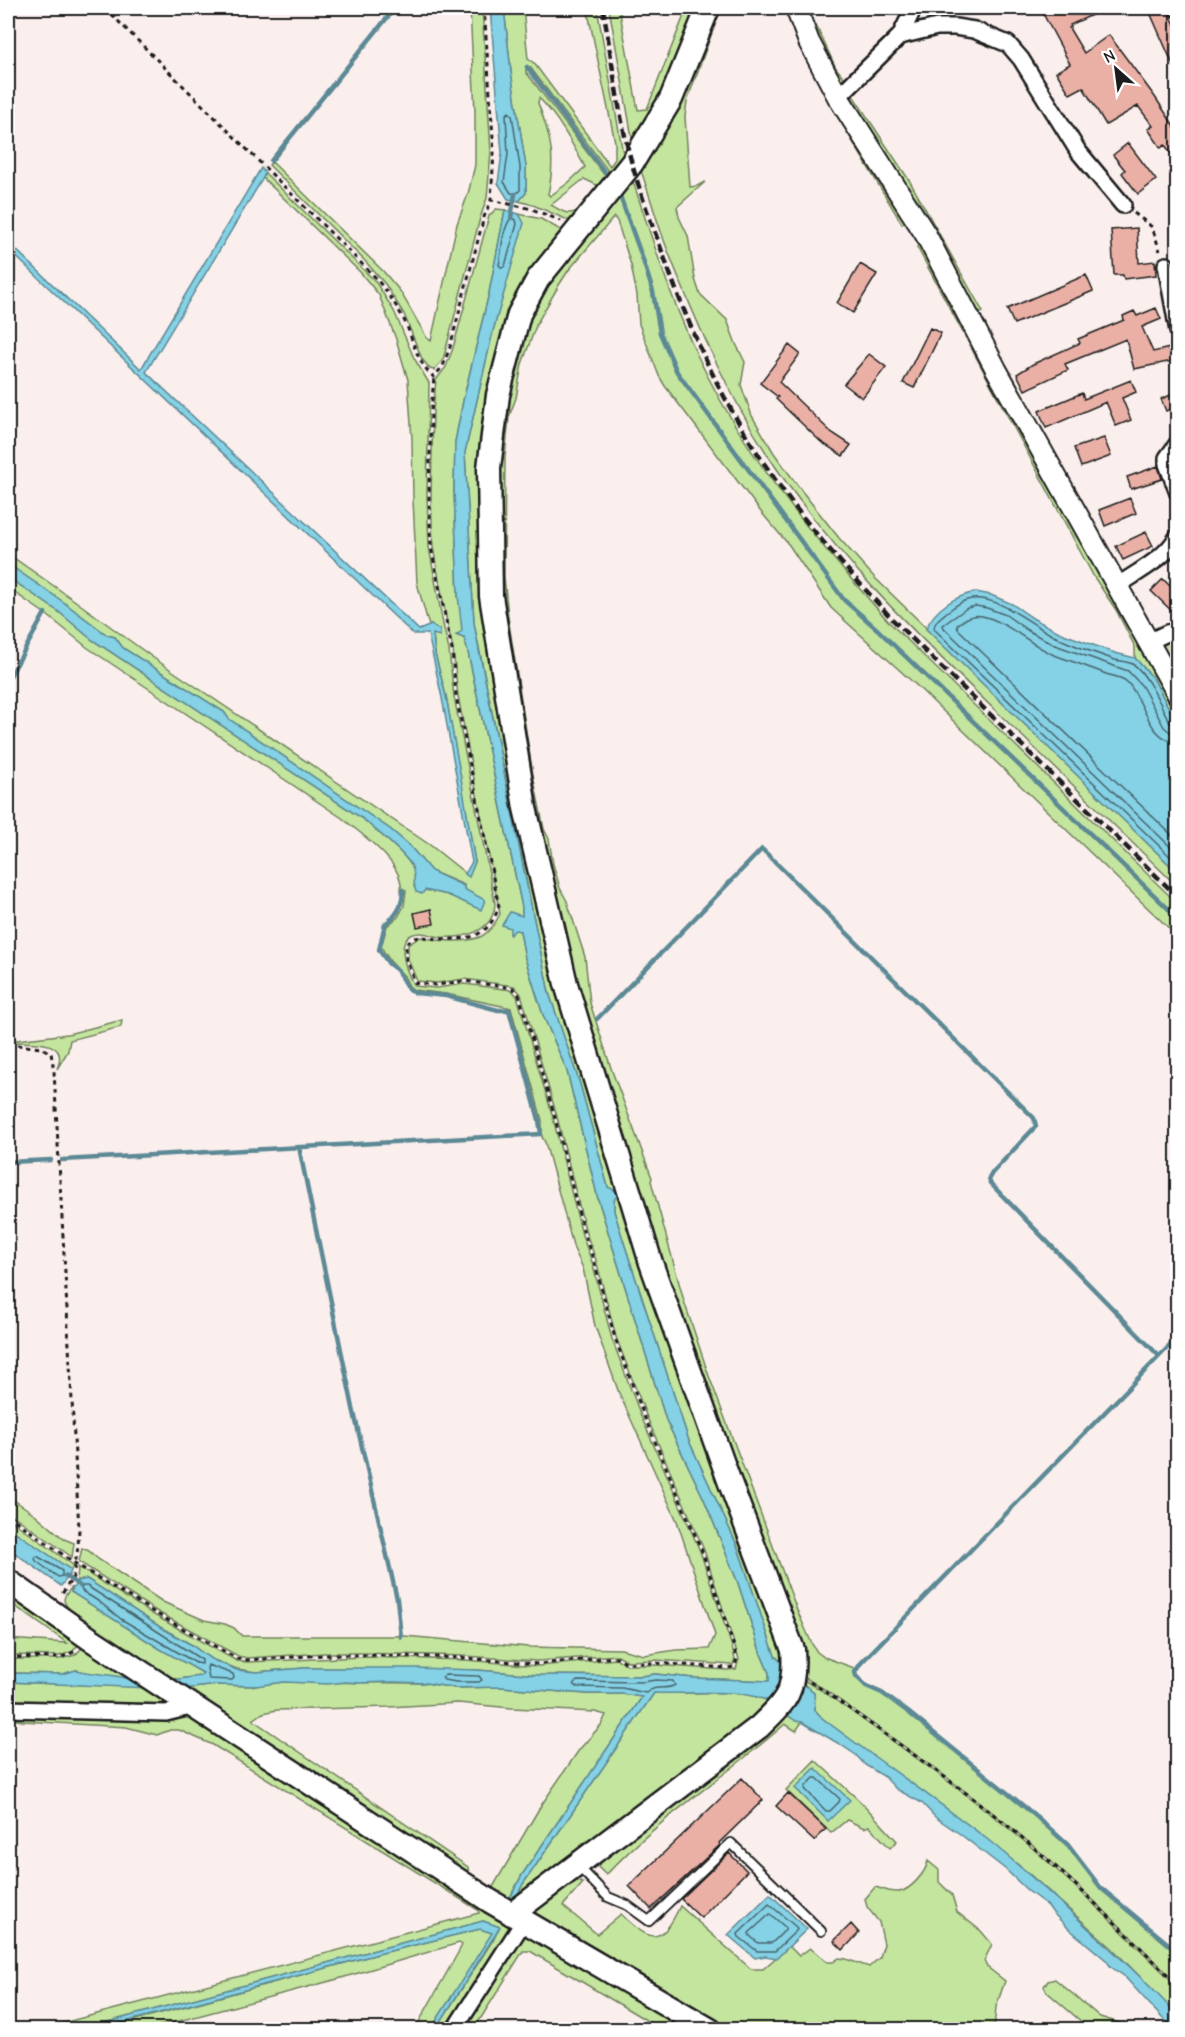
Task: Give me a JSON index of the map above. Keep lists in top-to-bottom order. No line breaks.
{"north":"top left"}
